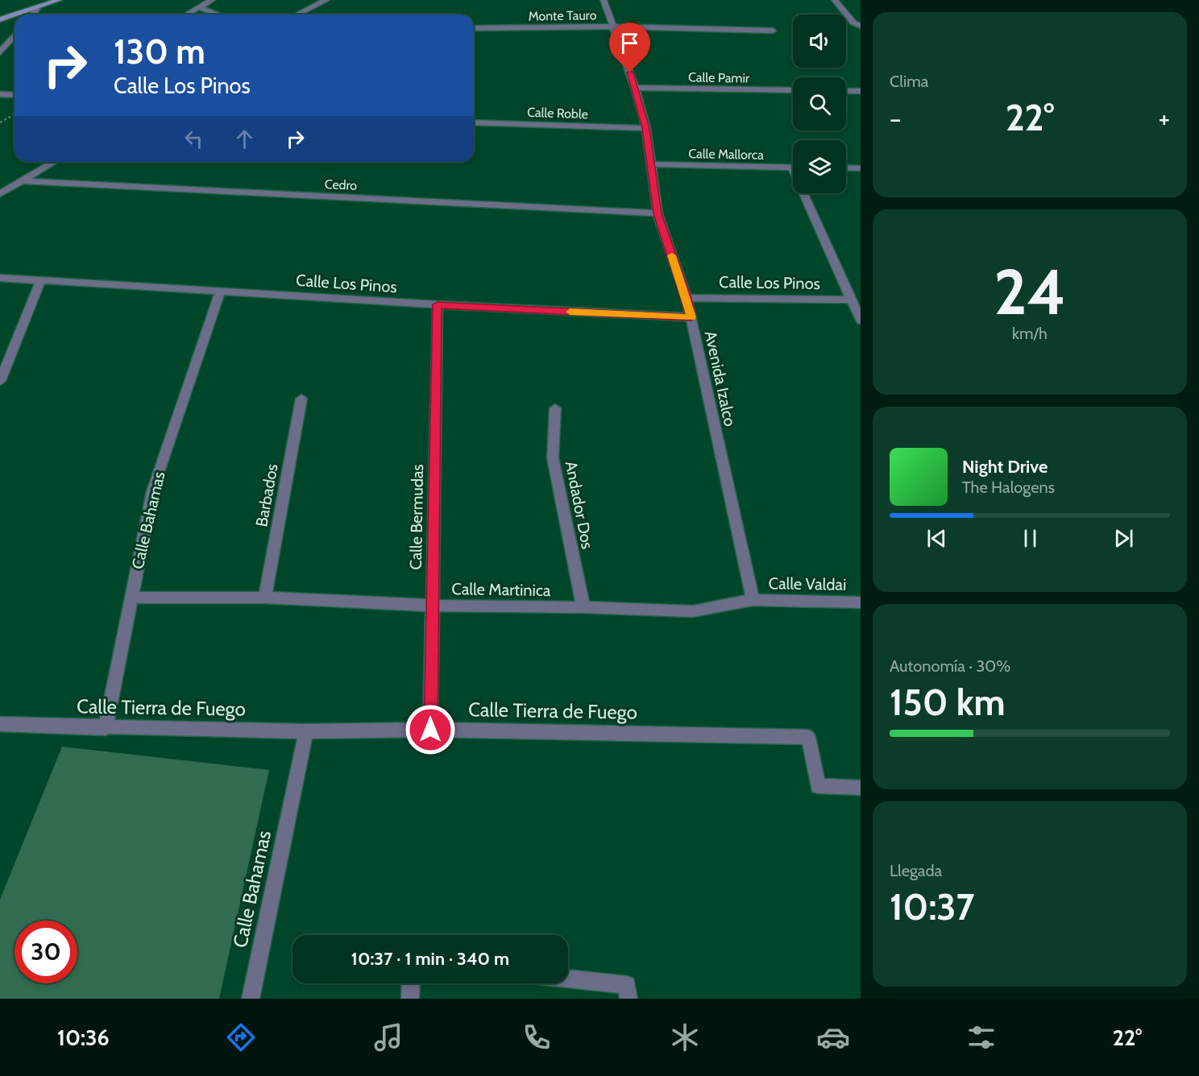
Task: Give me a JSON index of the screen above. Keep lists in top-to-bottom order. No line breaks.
{"streets":{"street":["Monte Tauro","Calle Pamir","Calle Roble","Calle Mallorca","Cedro","Calle Los Pinos","Avenida Izalco","Barbados","Andador Dos","Calle Bermudas","Calle Bahamas","Calle Valdai","Calle Martinica","Calle Tierra de Fuego"]},"crossings":[["Monte Tauro","Avenida Izalco"],["Calle Pamir","Avenida Izalco"],["Calle Roble","Avenida Izalco"],["Calle Mallorca","Avenida Izalco"],["Cedro","Avenida Izalco"],["Calle Los Pinos","Avenida Izalco"],["Calle Los Pinos","Calle Bermudas"],["Calle Los Pinos","Calle Bahamas"],["Avenida Izalco","Calle Valdai"],["Avenida Izalco","Calle Martinica"],["Barbados","Calle Martinica"],["Andador Dos","Calle Martinica"],["Calle Bermudas","Calle Martinica"],["Calle Bermudas","Calle Tierra de Fuego"],["Calle Bahamas","Calle Martinica"],["Calle Bahamas","Calle Tierra de Fuego"],["Calle Valdai","Calle Martinica"]],"page":{"tile":["Clima",["24","km/h"],["Autonomía · 30%","150 km"],["Llegada","10:37"]],"turn":["130 m","Calle Los Pinos"],"heat":["−","22°","+"],"song":["Night Drive","The Halogens"],"limit":"30","trip":"10:37 · 1 min · 340 m","tabs":["10:36","22°"]}}
